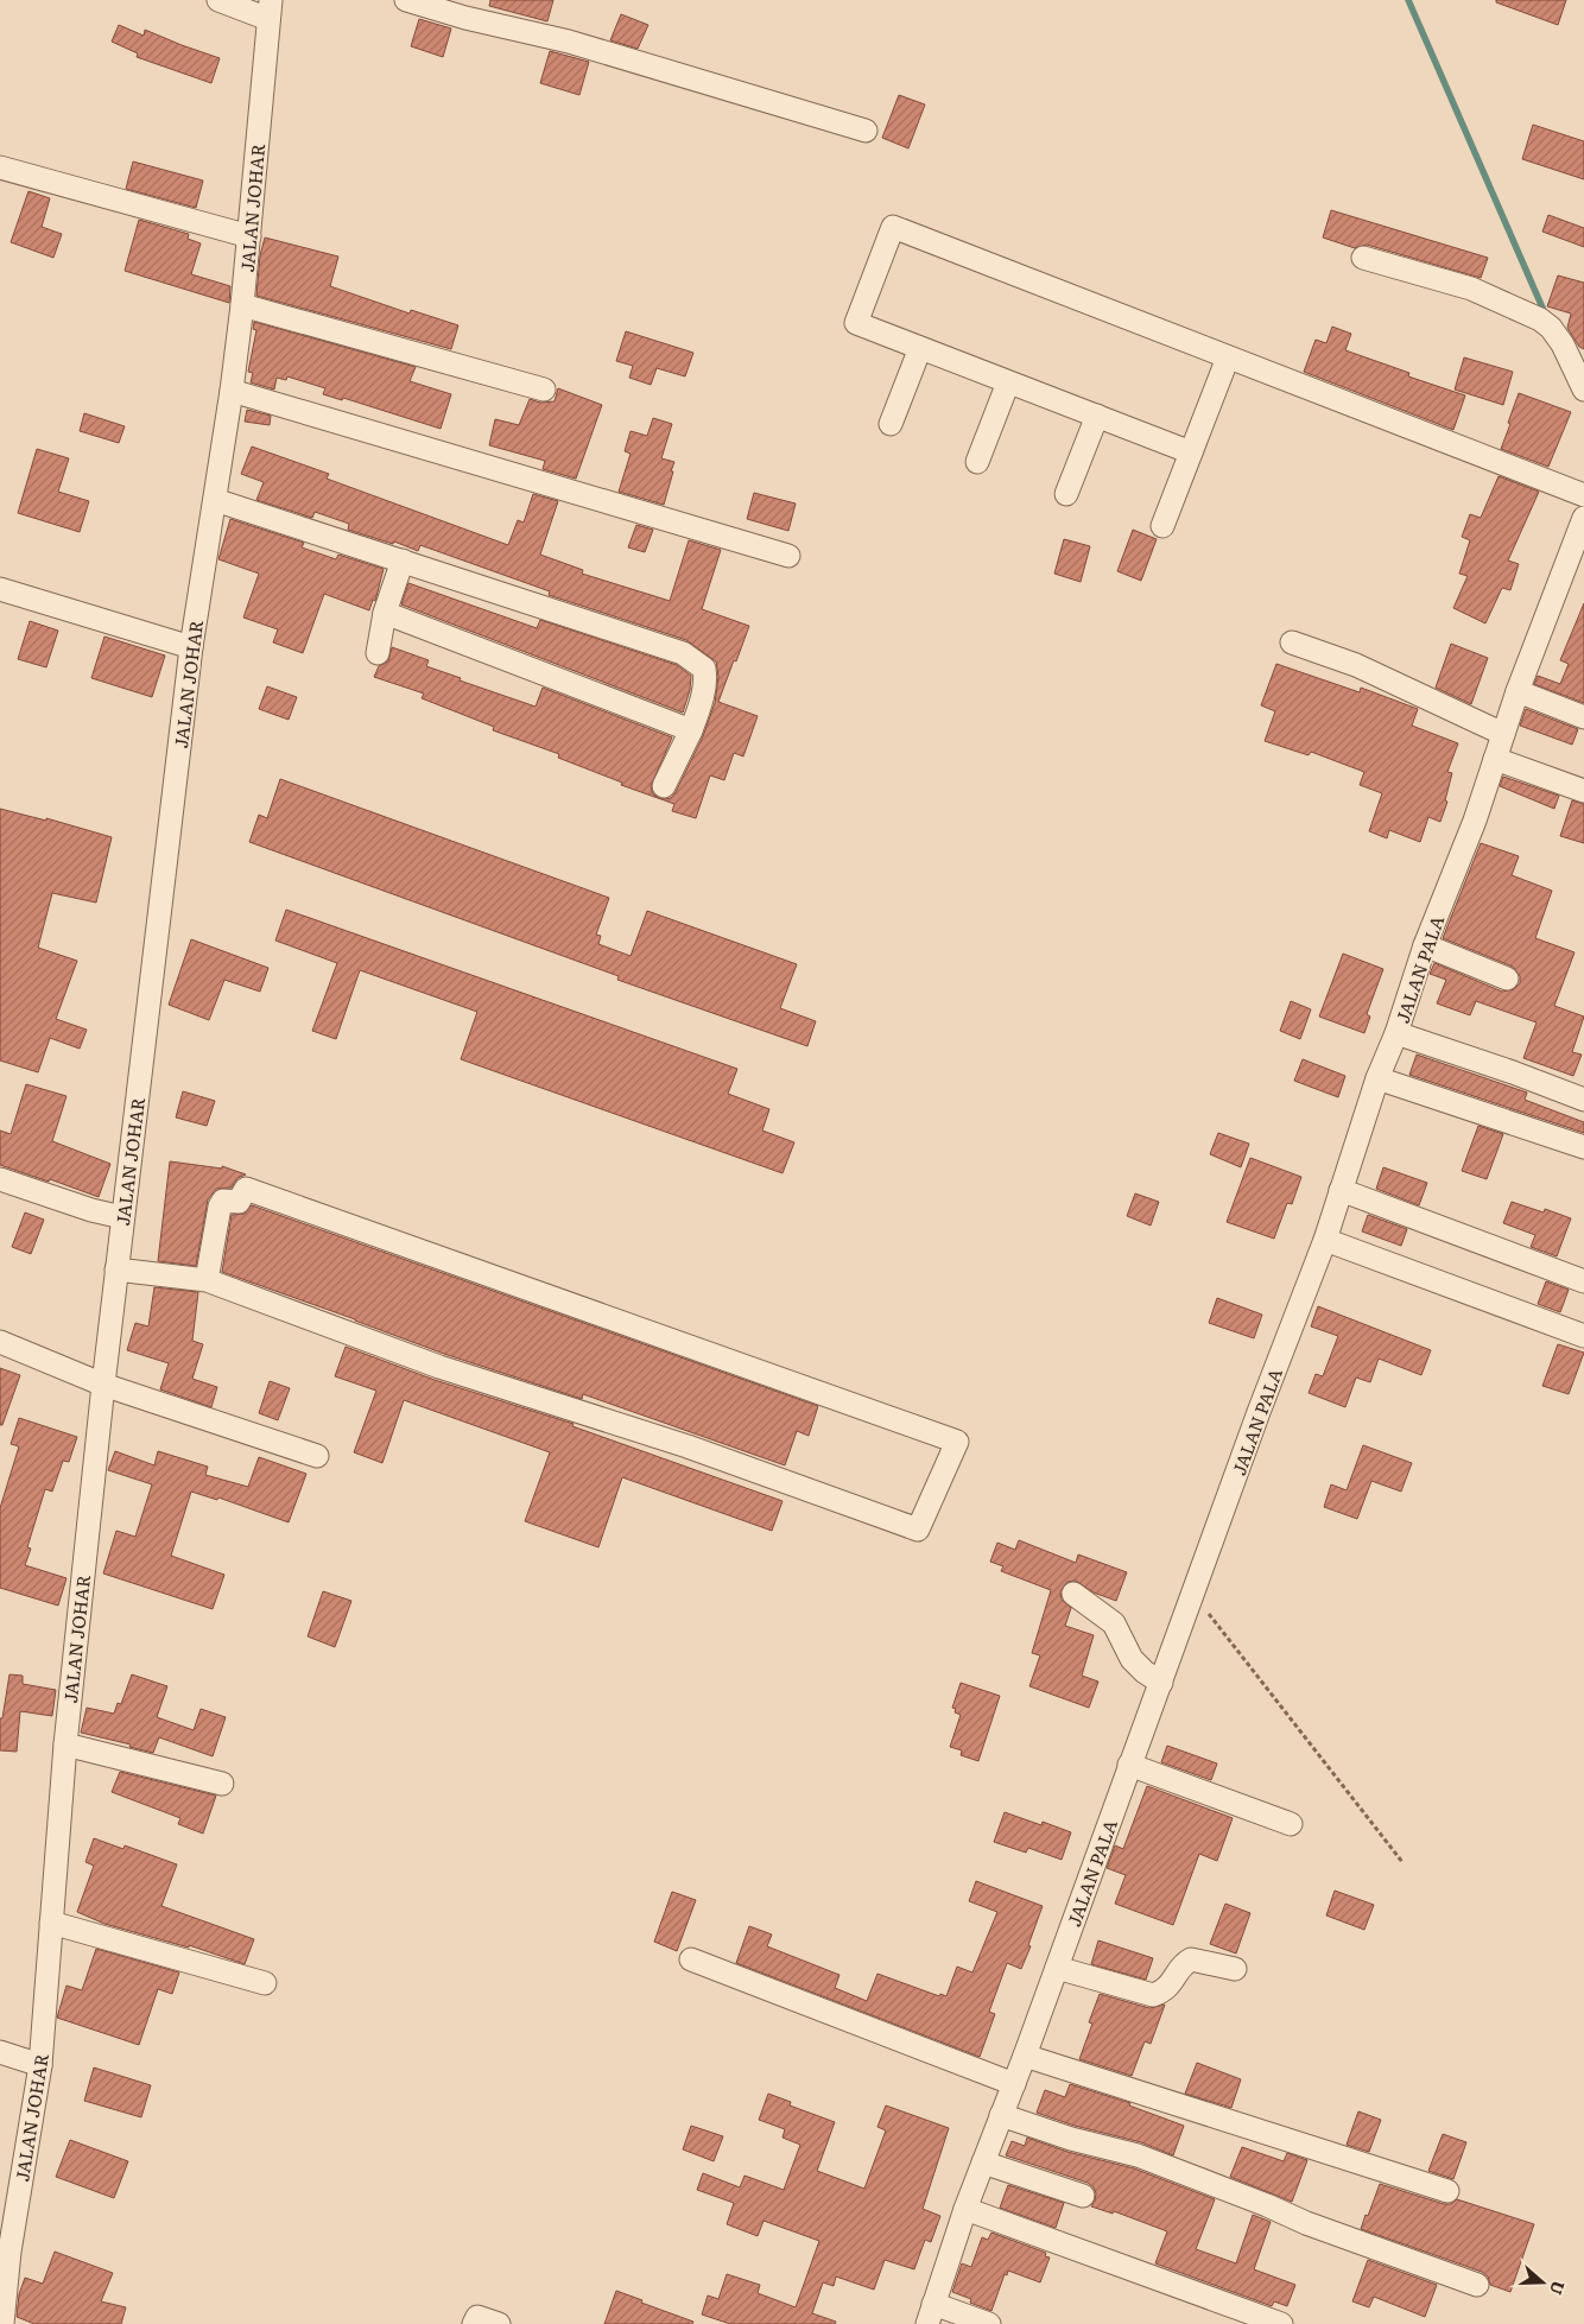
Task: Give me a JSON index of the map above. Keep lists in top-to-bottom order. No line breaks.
{"streets":{"street":["JALAN JOHAR","JALAN PALA"]},"north":"right"}
